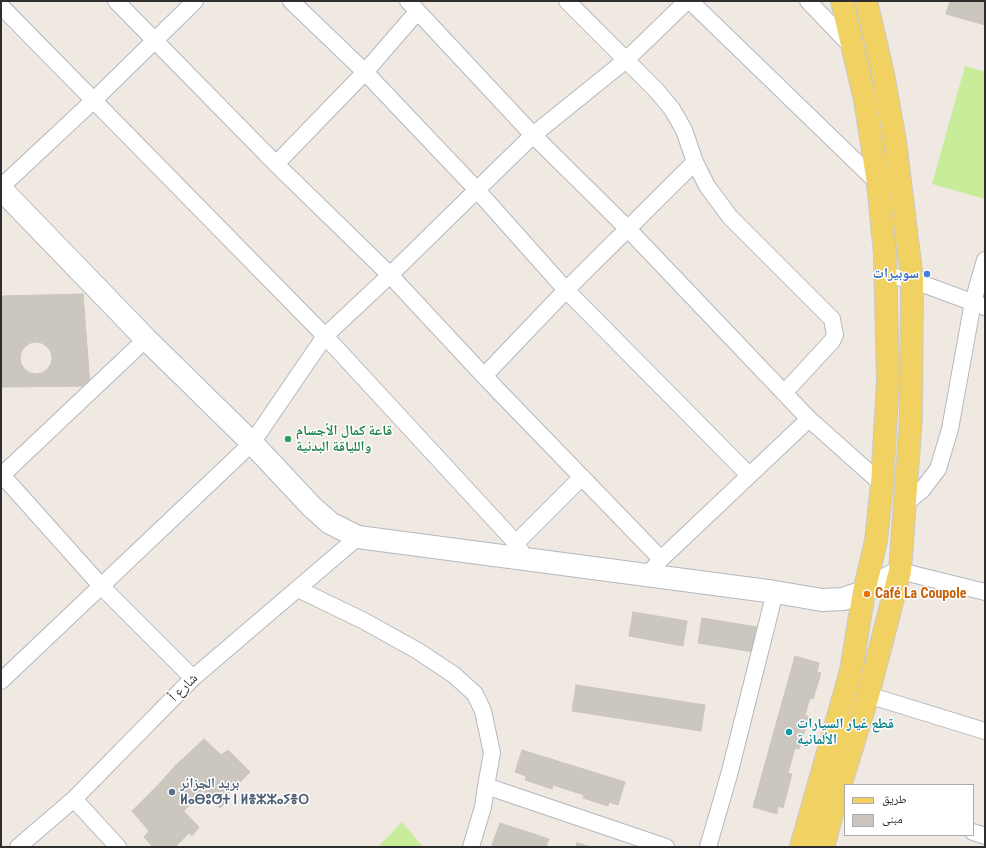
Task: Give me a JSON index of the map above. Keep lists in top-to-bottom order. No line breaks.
{"streets":{"street":["شارع أ"]},"places":["سوبيرات","قاعة كمال الأجسام واللياقة البدنية","Café La Coupole","قطع غيار السيارات الألمانية","بريد الجزائر ⵍⴰⴱⵓⵚⵜ ⵏ ⵍⴻⵣⵣⴰⵢⴻⵔ"],"legend":["طريق","مبنى"]}
